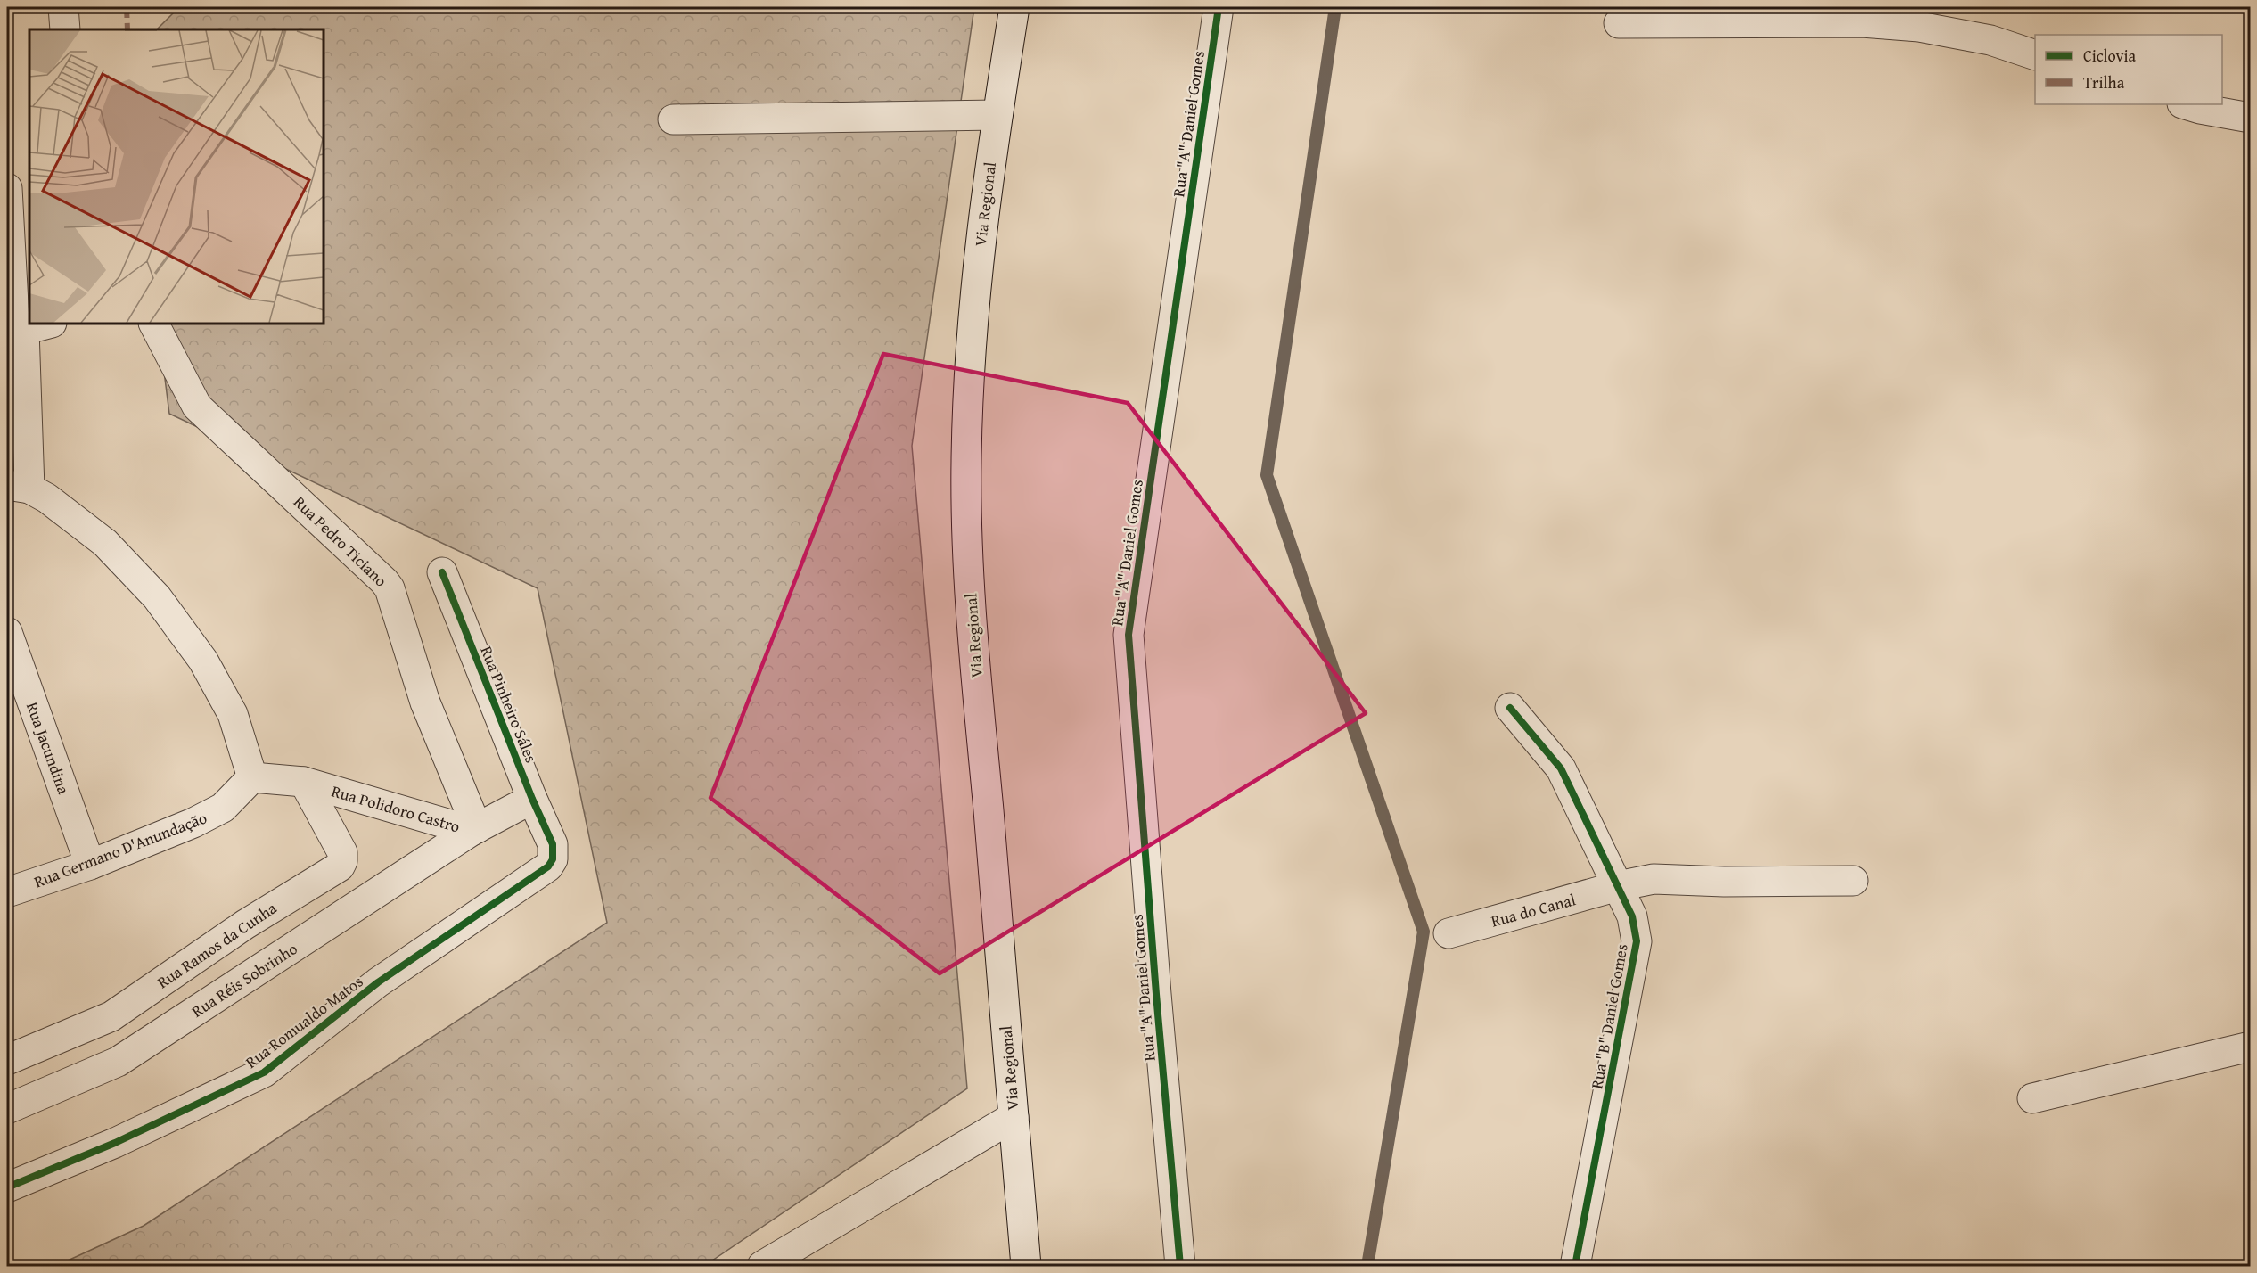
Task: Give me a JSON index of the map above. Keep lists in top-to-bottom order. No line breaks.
{"streets":{"street":["Rua \"A\" Daniel Gomes","Via Regional","Rua Pedro Ticiano","Rua Pinheiro Sáles","Rua Jacundina","Rua Polidoro Castro","Rua Germano D'Anundação","Rua do Canal","Rua Ramos da Cunha","Rua Réis Sobrinho","Rua \"B\" Daniel Gomes","Rua Romualdo Matos"]},"crossings":[["Rua Pedro Ticiano","Rua Polidoro Castro"],["Rua Pedro Ticiano","Rua Réis Sobrinho"],["Rua Pinheiro Sáles","Rua Polidoro Castro"],["Rua Pinheiro Sáles","Rua Romualdo Matos"],["Rua Jacundina","Rua Germano D'Anundação"],["Rua Polidoro Castro","Rua Germano D'Anundação"],["Rua Polidoro Castro","Rua Ramos da Cunha"],["Rua Polidoro Castro","Rua Réis Sobrinho"],["Rua do Canal","Rua \"B\" Daniel Gomes"]],"legend":["Ciclovia","Trilha"]}
